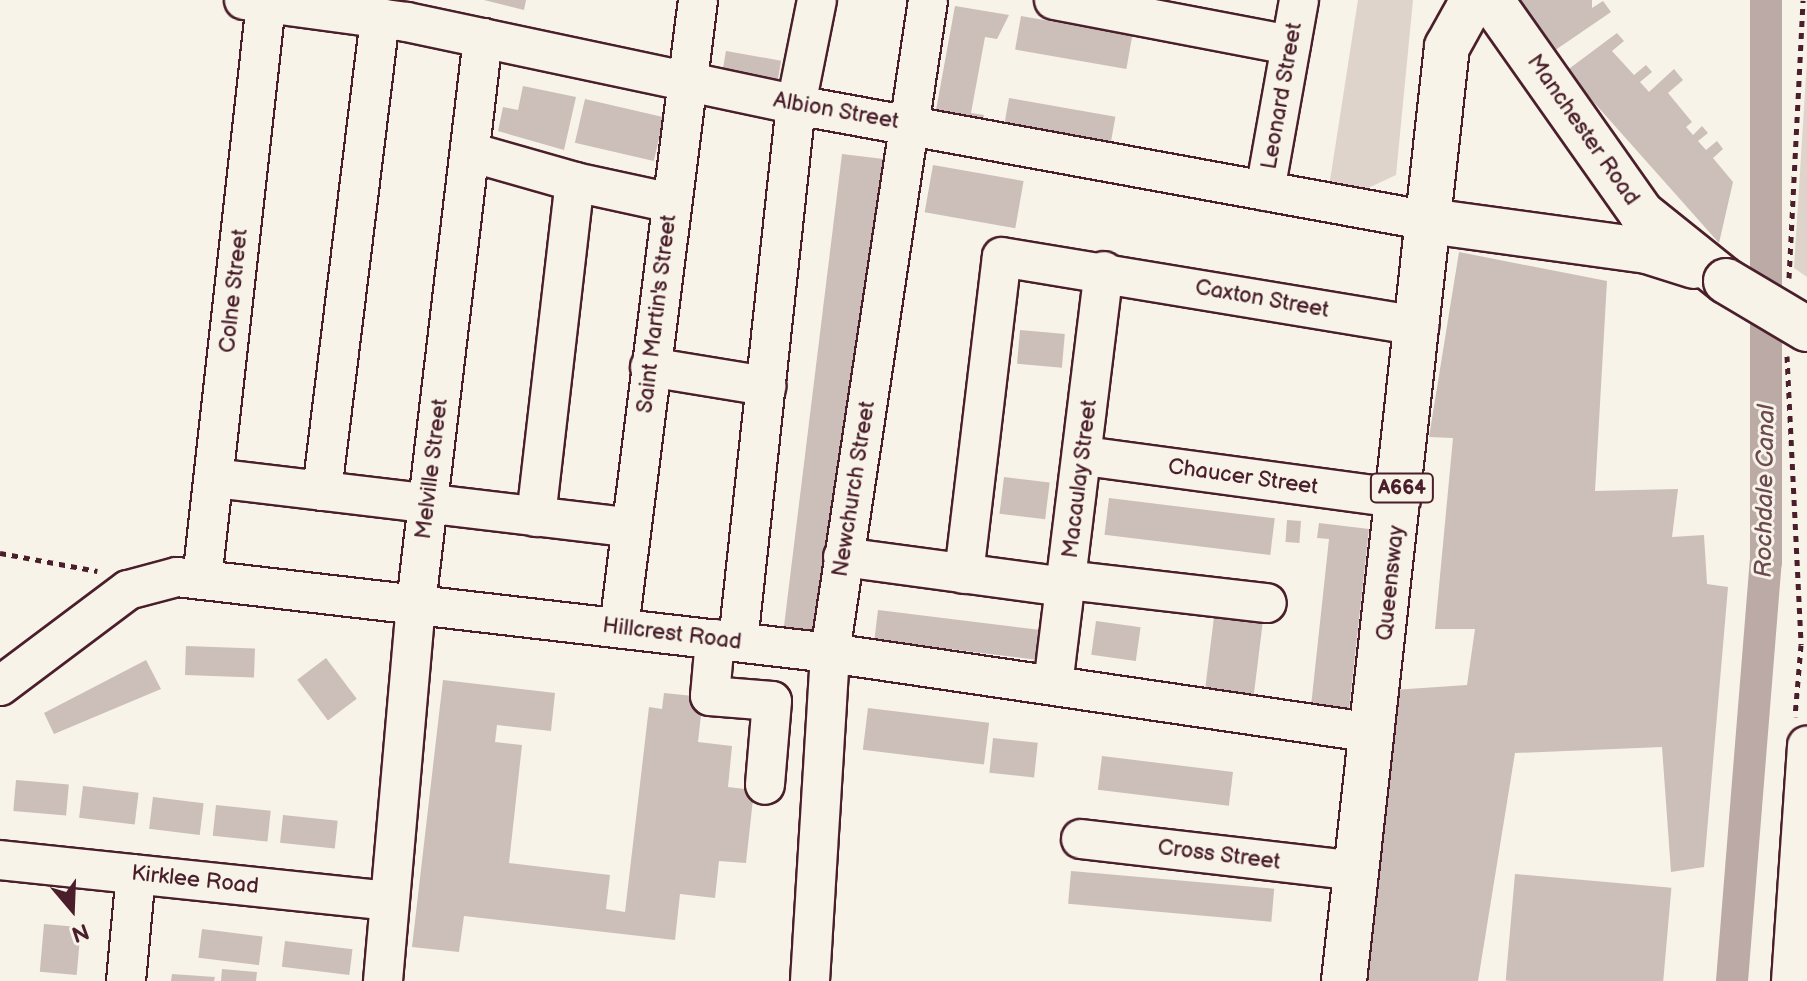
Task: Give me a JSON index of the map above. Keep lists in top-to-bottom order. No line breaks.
{"streets":{"main road":["Manchester Road","A664","Queensway"],"street":["Leonard Street","Albion Street","Colne Street","Caxton Street","Saint Martin's Street","Melville Street","Chaucer Street","Macaulay Street","Newchurch Street","Hillcrest Road","Cross Street","Kirklee Road"]},"crossings":[["Leonard Street","Albion Street"],["Albion Street","Colne Street"],["Albion Street","Saint Martin's Street"],["Albion Street","Melville Street"],["Albion Street","Newchurch Street"],["Albion Street","Queensway"],["Colne Street","Hillcrest Road"],["Caxton Street","Macaulay Street"],["Caxton Street","Queensway"],["Saint Martin's Street","Hillcrest Road"],["Melville Street","Hillcrest Road"],["Melville Street","Kirklee Road"],["Chaucer Street","Macaulay Street"],["Chaucer Street","Queensway"],["Macaulay Street","Hillcrest Road"],["Newchurch Street","Hillcrest Road"],["Queensway","Hillcrest Road"],["Queensway","Cross Street"]],"water":["Rochdale Canal"],"north":"bottom"}
